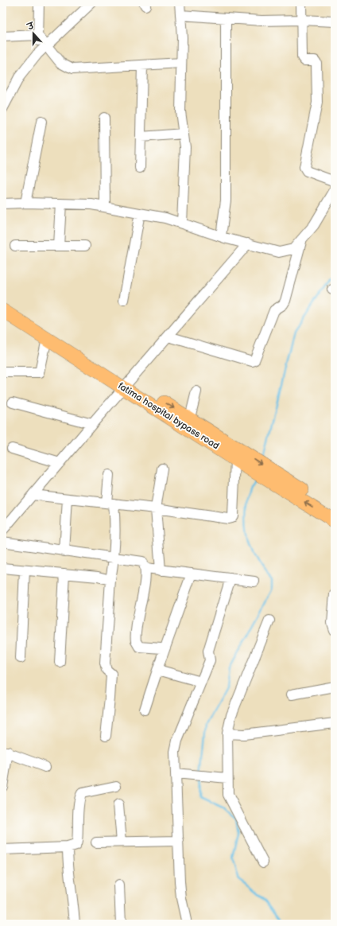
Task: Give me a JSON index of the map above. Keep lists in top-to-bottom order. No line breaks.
{"streets":{"highway":["fatima hospital bypass road"]},"north":"top"}
